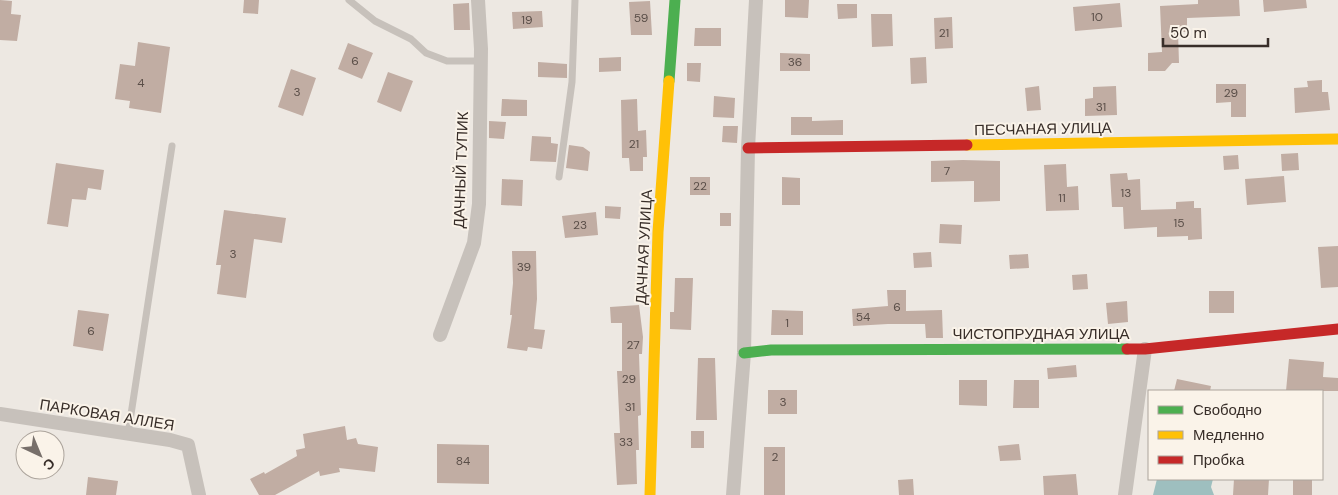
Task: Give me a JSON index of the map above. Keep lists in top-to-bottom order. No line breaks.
{"streets":{"street":["ПЕСЧАНАЯ УЛИЦА","ДАЧНЫЙ ТУПИК","ДАЧНАЯ УЛИЦА","ЧИСТОПРУДНАЯ УЛИЦА","ПАРКОВАЯ АЛЛЕЯ"]},"house_numbers":["10","59","19","21","6","36","4","3","29","31","21","7","22","13","11","15","23","3","39","6","54","1","6","27","29","3","31","33","2","84"],"legend":["Свободно","Медленно","Пробка"],"scale_bar":"50 m","north":"bottom right"}
